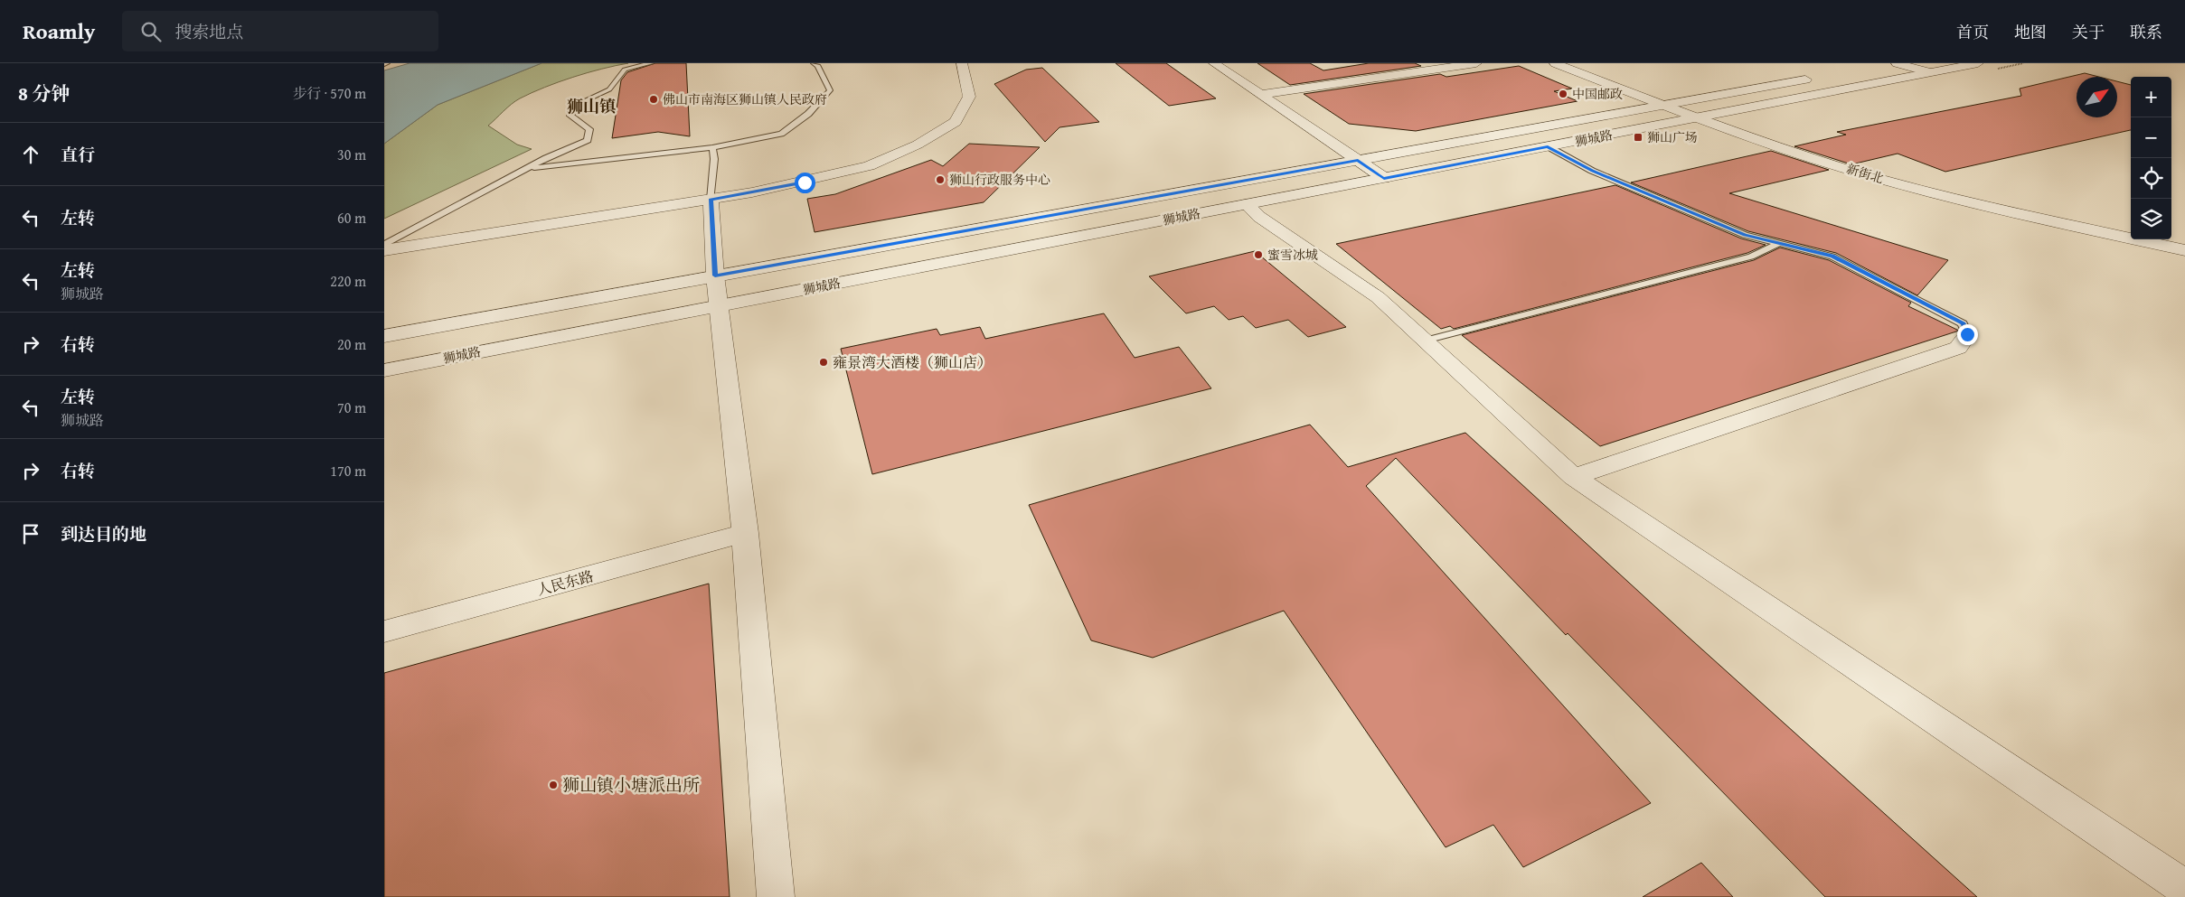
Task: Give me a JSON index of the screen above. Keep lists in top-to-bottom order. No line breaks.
{"streets":{"street":["狮城路","新街北","人民东路"]},"crossings":[["狮城路","新街北"]],"districts":["狮山镇"],"places":{"other":["中国邮政","佛山市南海区狮山镇人民政府","狮山行政服务中心","蜜雪冰城","雍景湾大酒楼（狮山店）","狮山镇小塘派出所"],"transit":["狮山广场"]},"north":"top right","page":{"header":"Roamly","search":"搜索地点","nav":["首页","地图","关于","联系"],"heading":["8 分钟","步行 · 570 m"],"map_buttons":["+","−"],"list":[["直行","30 m"],["左转","60 m"],["左转","狮城路","220 m"],["右转","20 m"],["左转","狮城路","70 m"],["右转","170 m"],"到达目的地"]}}
